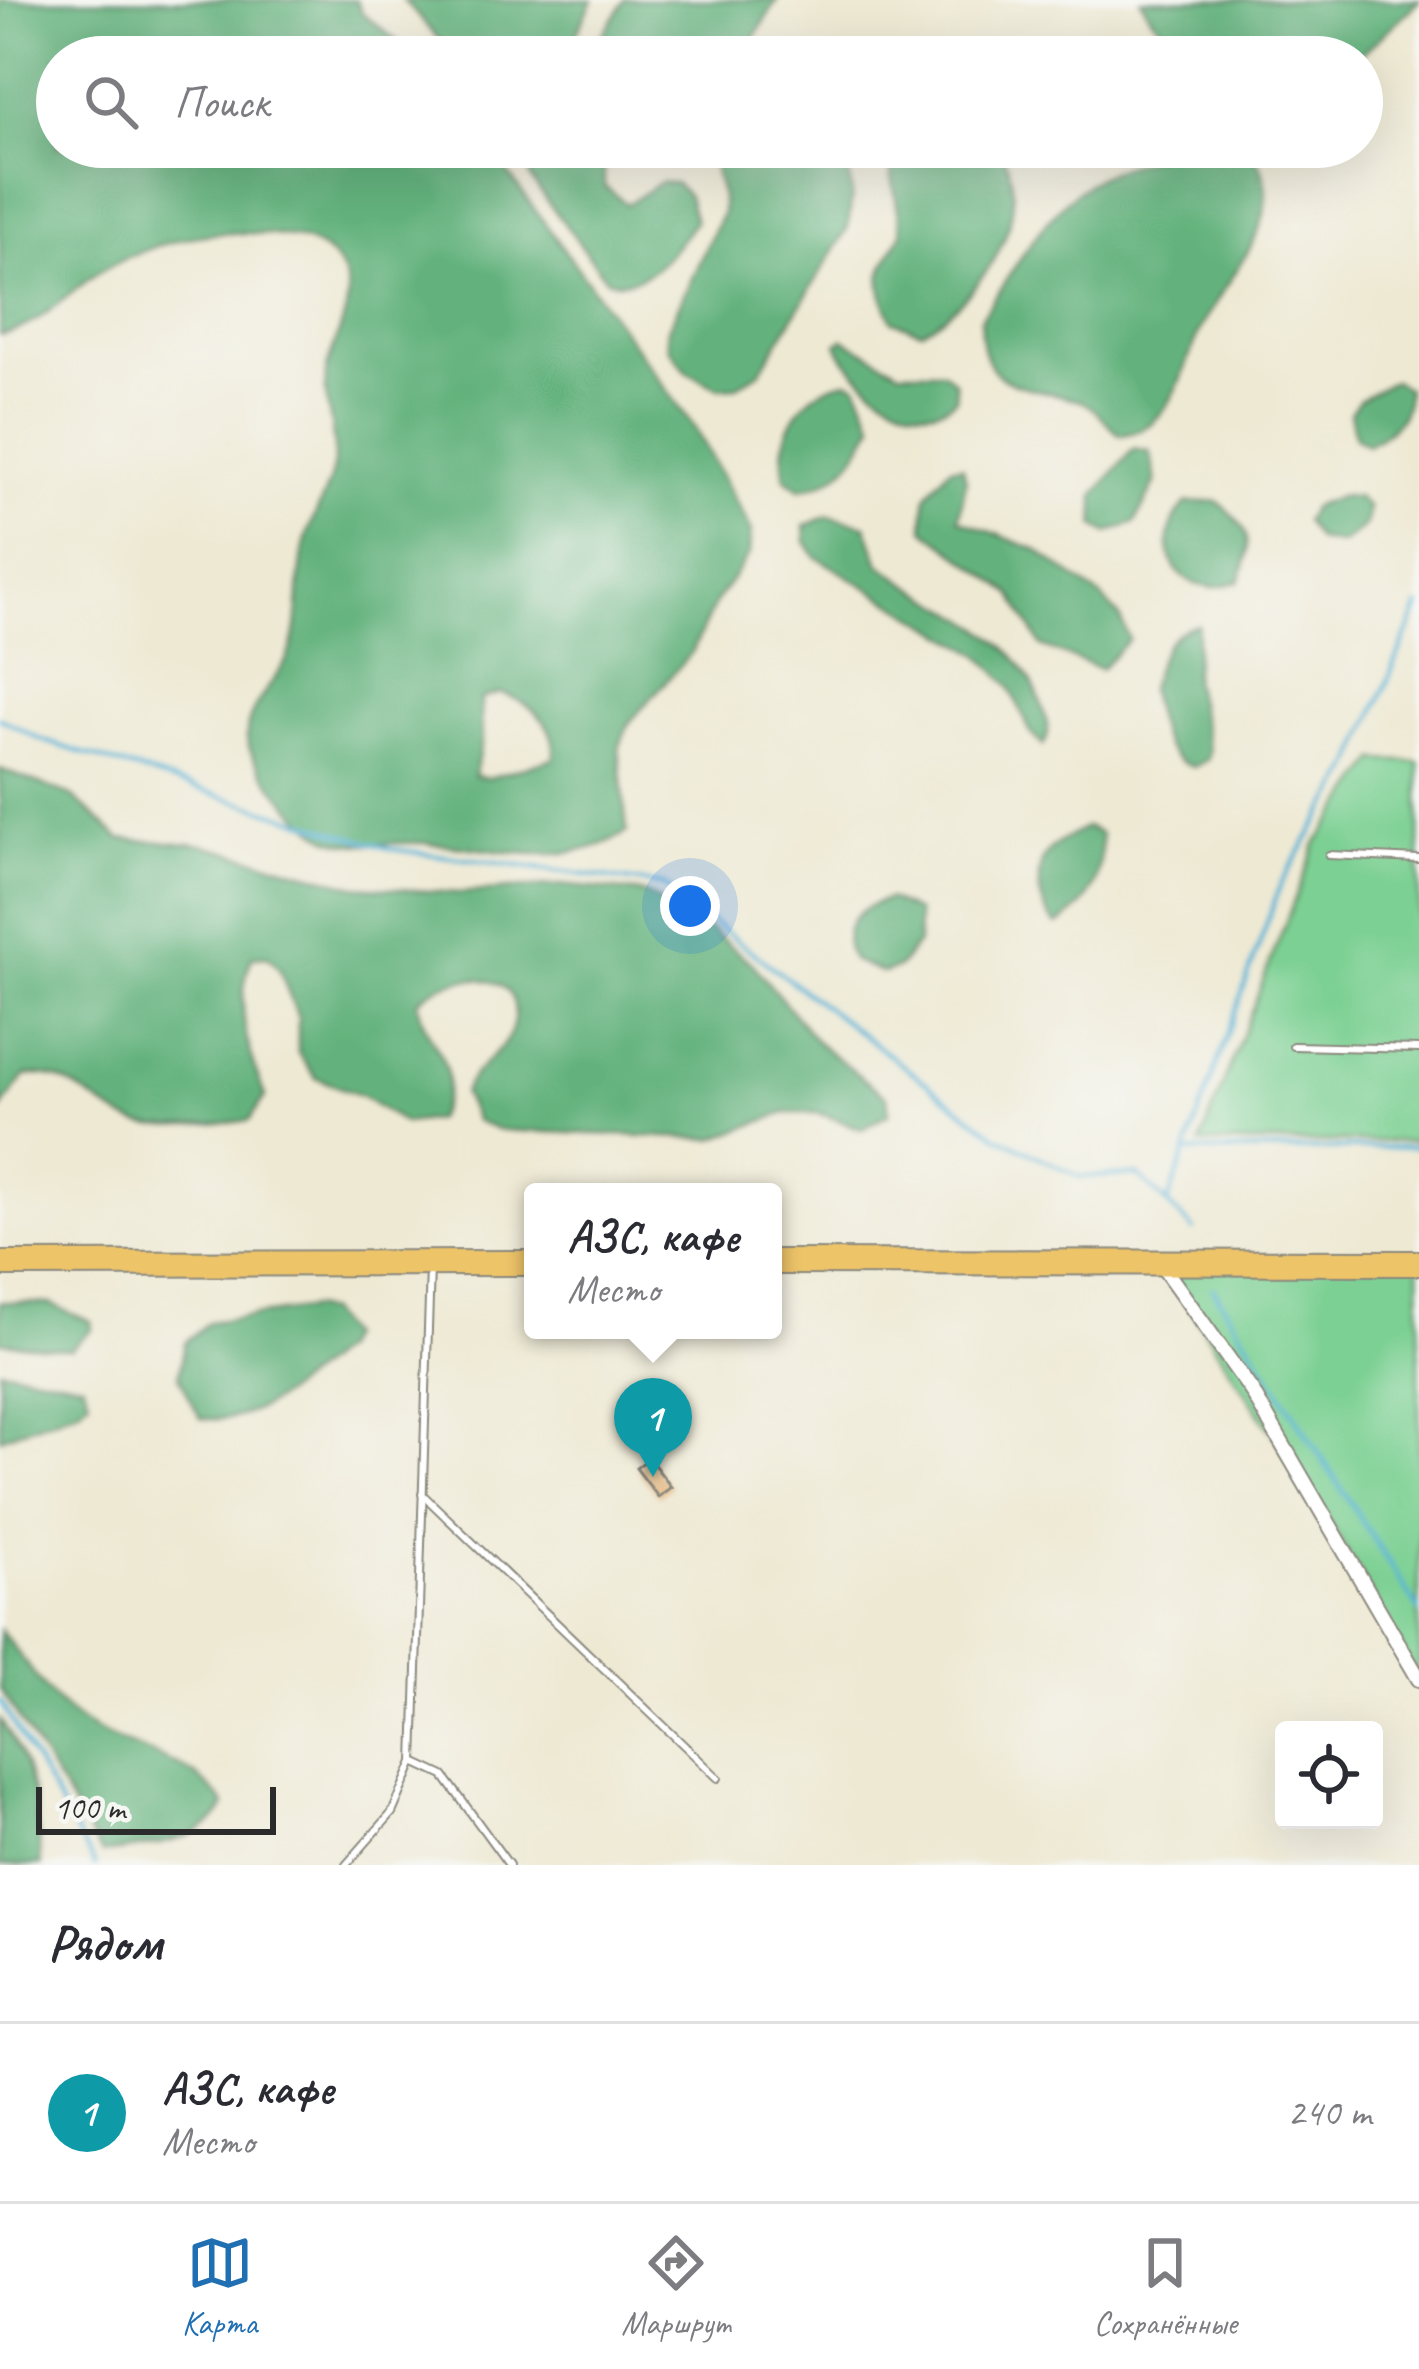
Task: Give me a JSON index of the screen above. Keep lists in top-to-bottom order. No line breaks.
{"scale_bar":"100 m","page":{"search":"Поиск","popup":["АЗС, кафе","Место"],"pins":"1","scale":"100 m","heading":"Рядом","list":[{"mark":"1","name":"АЗС, кафе","note":"Место","value":"240 m"}],"nav":["Карта","Маршрут","Сохранённые"]}}
